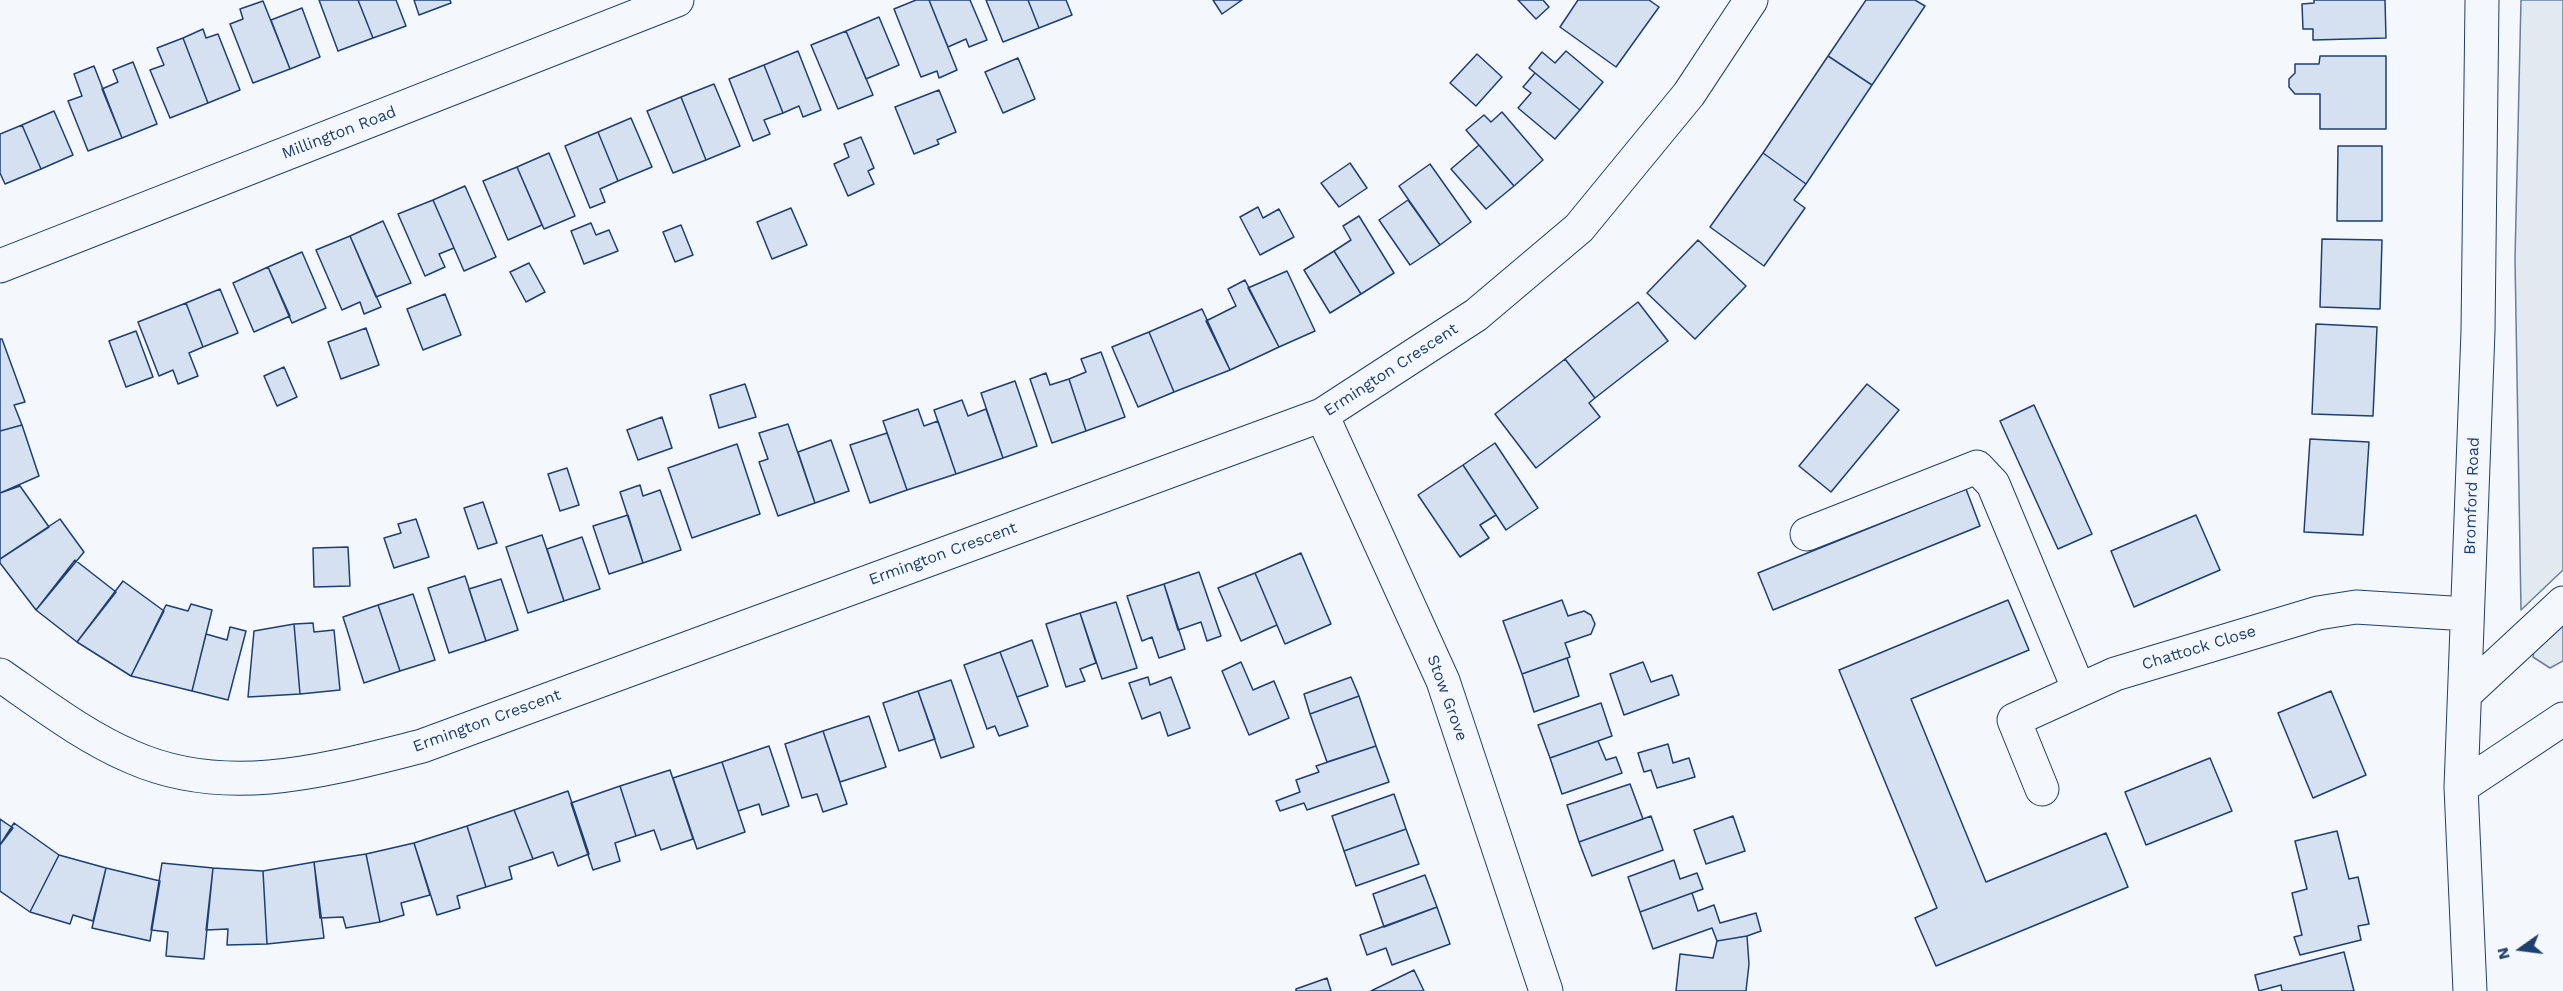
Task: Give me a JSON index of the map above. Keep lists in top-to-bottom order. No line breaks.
{"streets":{"street":["Millington Road","Ermington Crescent","Bromford Road","Chattock Close","Stow Grove"]},"crossings":[["Ermington Crescent","Stow Grove"],["Bromford Road","Chattock Close"]],"north":"left"}
